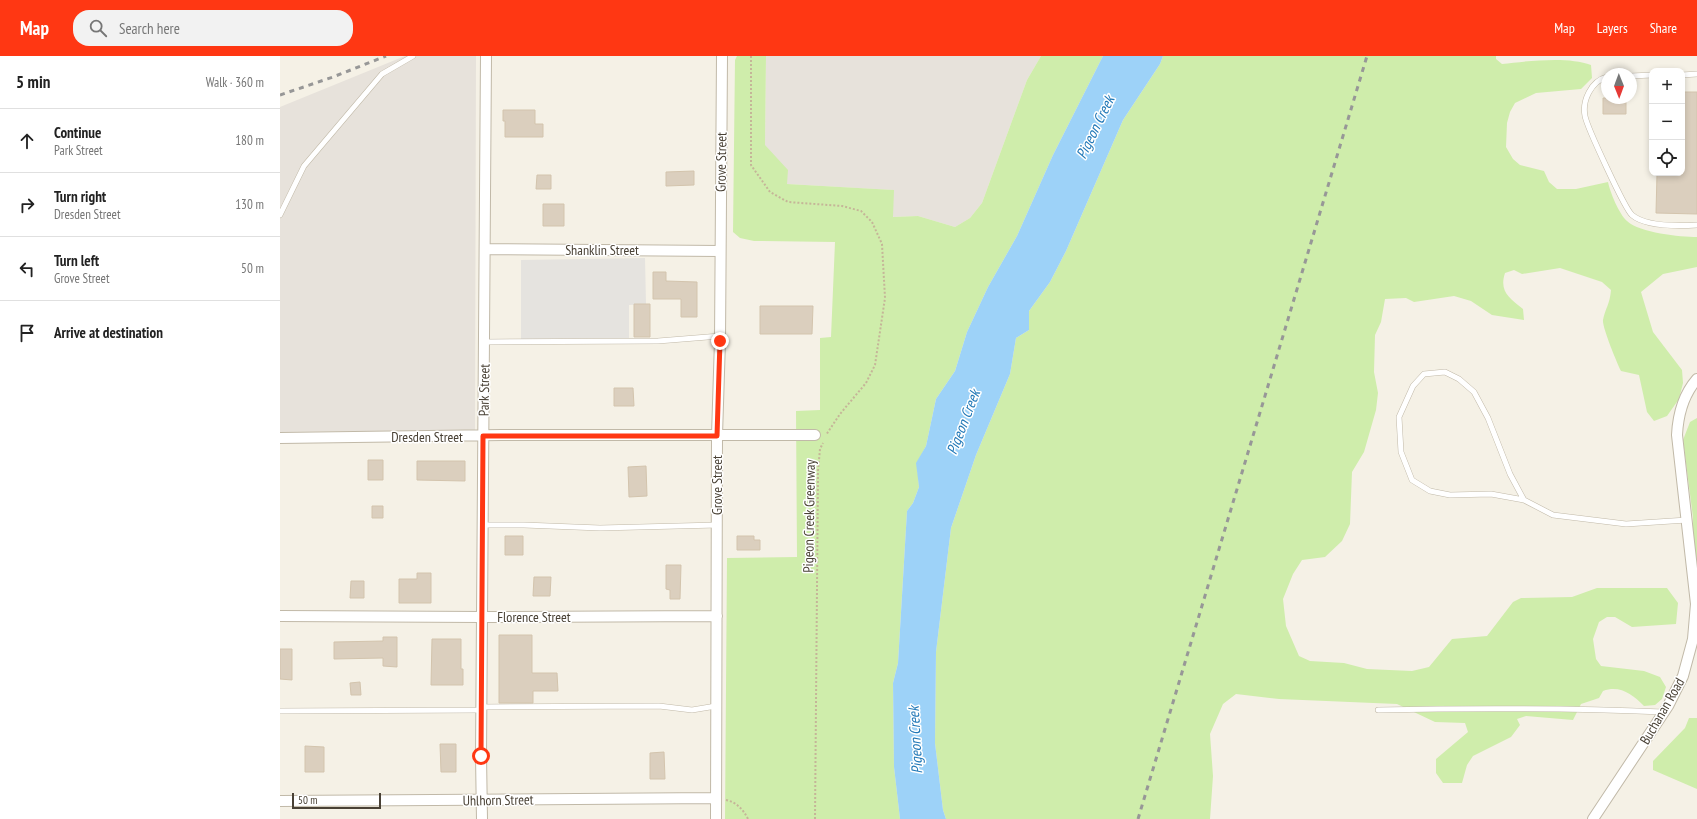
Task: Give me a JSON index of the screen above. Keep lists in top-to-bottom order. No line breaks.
{"streets":{"street":["Grove Street","Shanklin Street","Park Street","Dresden Street","Florence Street","Buchanan Road","Uhlhorn Street"],"path":["Pigeon Creek Greenway"]},"crossings":[["Grove Street","Shanklin Street"],["Grove Street","Dresden Street"],["Grove Street","Florence Street"],["Grove Street","Uhlhorn Street"],["Shanklin Street","Park Street"],["Park Street","Dresden Street"],["Park Street","Florence Street"],["Park Street","Uhlhorn Street"]],"water":["Pigeon Creek"],"scale_bar":"50 m","north":"bottom","page":{"header":"Map","search":"Search here","nav":["Map","Layers","Share"],"heading":["5 min","Walk · 360 m"],"map_buttons":["+","−"],"list":[["Continue","Park Street","180 m"],["Turn right","Dresden Street","130 m"],["Turn left","Grove Street","50 m"],"Arrive at destination"],"scale":"50 m"}}
